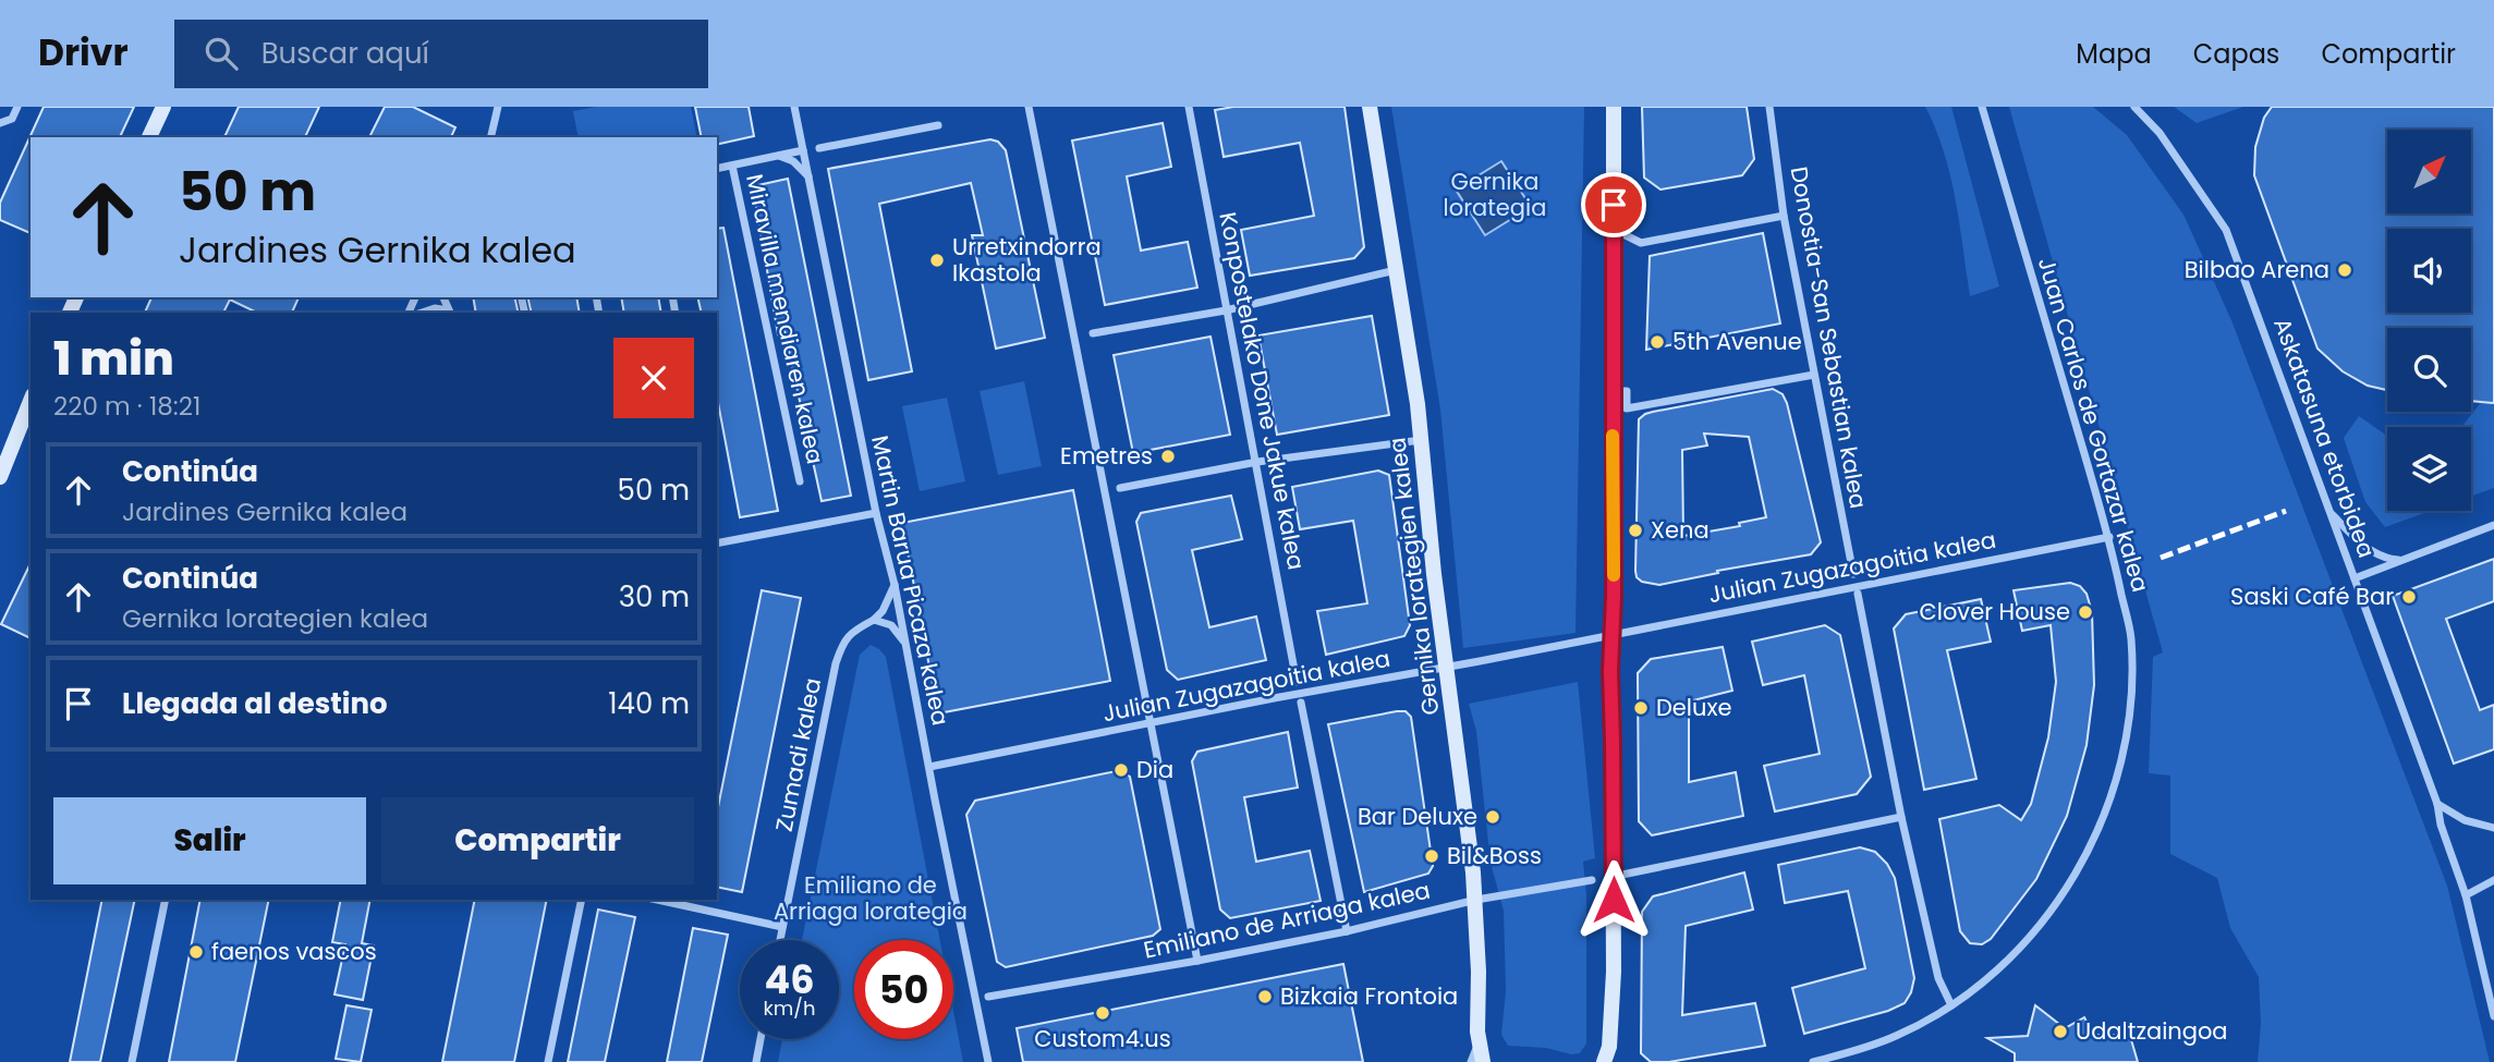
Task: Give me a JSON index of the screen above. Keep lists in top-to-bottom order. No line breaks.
{"streets":{"main road":["Gernika lorategien kalea"],"street":["Miravilla mendiaren kalea","Donostia-San Sebastian kalea","Konpostelako Done Jakue kalea","Juan Carlos de Gortazar kalea","Askatasuna etorbidea","Julian Zugazagoitia kalea","Martin Barua Picaza kalea","Zumadi kalea","Emiliano de Arriaga kalea"]},"crossings":[["Juan Carlos de Gortazar kalea","Julian Zugazagoitia kalea"],["Julian Zugazagoitia kalea","Gernika lorategien kalea"],["Julian Zugazagoitia kalea","Martin Barua Picaza kalea"],["Gernika lorategien kalea","Emiliano de Arriaga kalea"]],"parks":["Gernika lorategia","Emiliano de Arriaga lorategia"],"places":["Urretxindorra Ikastola","Bilbao Arena","5th Avenue","Emetres","Xena","Saski Café Bar","Clover House","Deluxe","Dia","Bar Deluxe","Bil&Boss","faenos vascos","Bizkaia Frontoia","Custom4.us","Udaltzaingoa"],"north":"top right","page":{"header":"Drivr","search":"Buscar aquí","nav":["Mapa","Capas","Compartir"],"turn":["50 m","Jardines Gernika kalea"],"heading":["1 min","220 m · 18:21"],"list":[{"name":"Continúa","note":"Jardines Gernika kalea","value":"50 m"},{"name":"Continúa","note":"Gernika lorategien kalea","value":"30 m"},{"name":"Llegada al destino","value":"140 m"}],"buttons":["Salir","Compartir"],"speed":"46 km/h","limit":"50"}}
